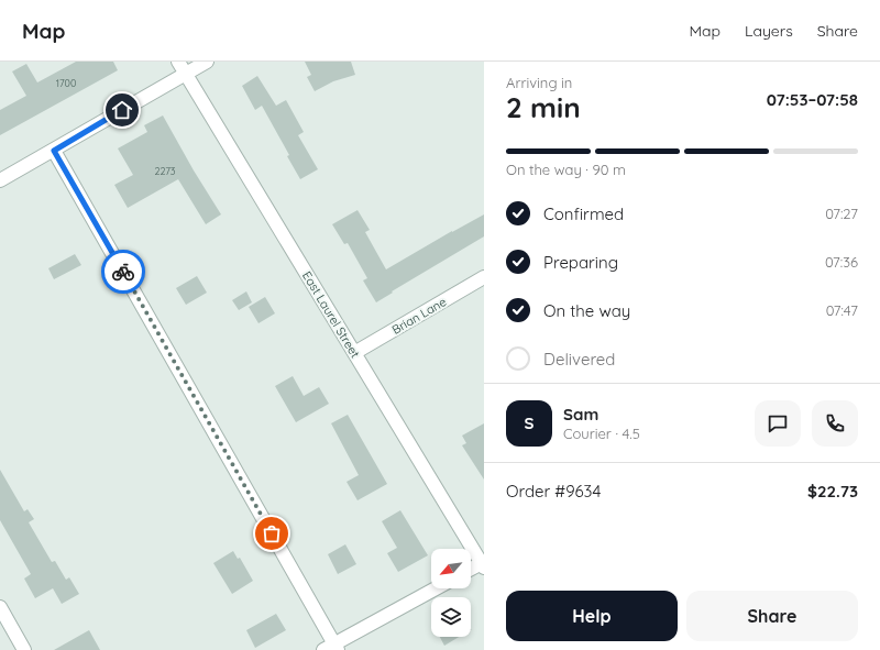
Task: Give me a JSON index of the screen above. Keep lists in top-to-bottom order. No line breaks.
{"streets":{"street":["East Laurel Street","Brian Lane"]},"crossings":[["East Laurel Street","Brian Lane"]],"house_numbers":["1700","2273"],"north":"bottom left","page":{"header":"Map","nav":["Map","Layers","Share"],"heading":["2 min","Arriving in","07:53–07:58"],"panel":["Sam","Courier · 4.5","Order #9634","$22.73"],"bar":"On the way · 90 m","list":[["Confirmed","07:27"],["Preparing","07:36"],["On the way","07:47"],"Delivered"],"round":"S","buttons":["Help","Share"]}}
